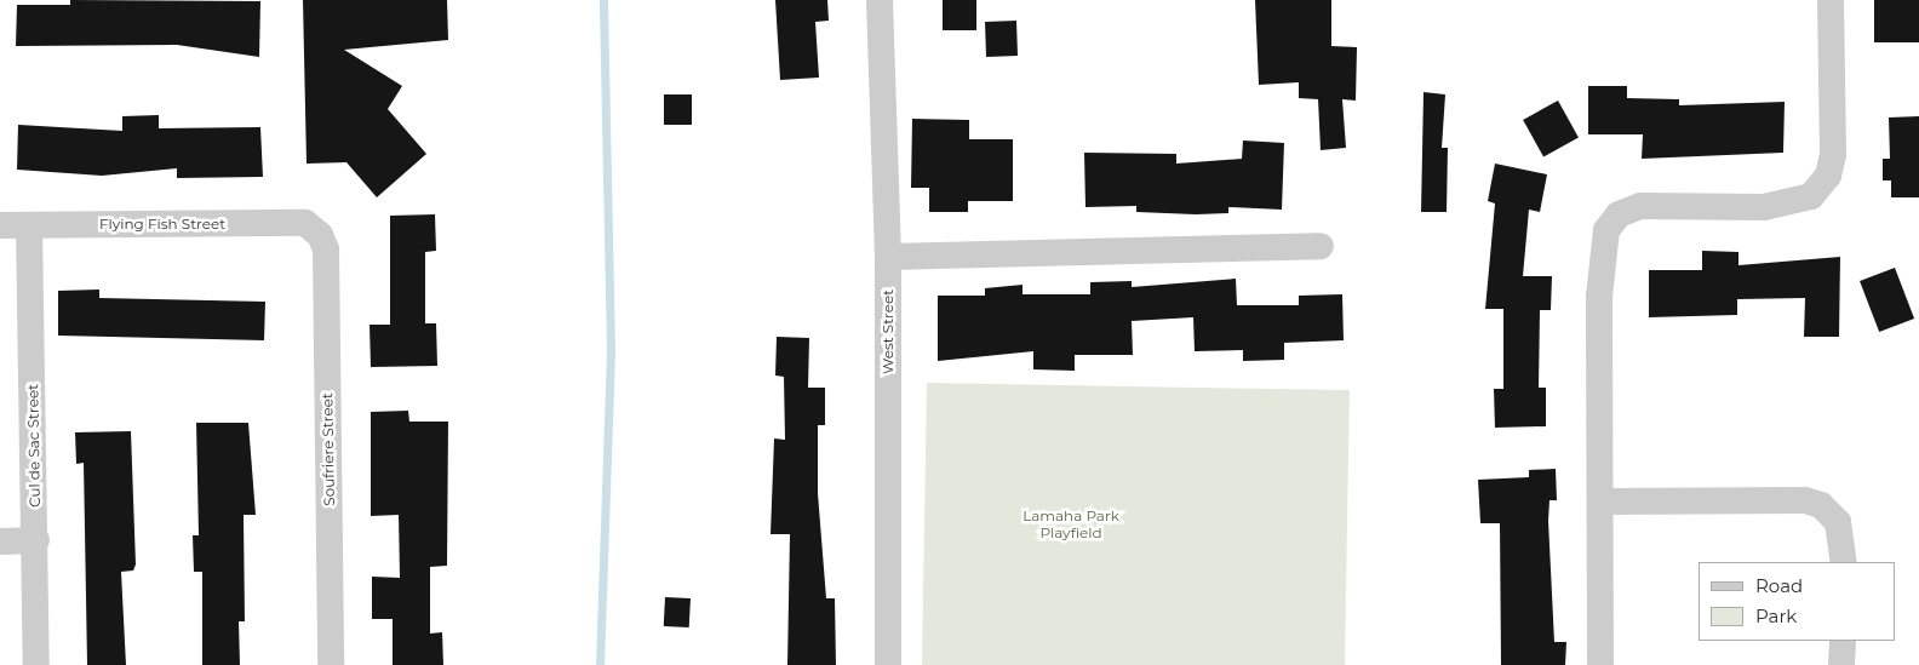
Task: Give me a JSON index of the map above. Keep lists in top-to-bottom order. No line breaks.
{"streets":{"street":["Flying Fish Street","West Street","Cul de Sac Street","Soufriere Street"]},"crossings":[["Flying Fish Street","Cul de Sac Street"],["Flying Fish Street","Soufriere Street"]],"parks":["Lamaha Park Playfield"],"legend":["Road","Park"]}
